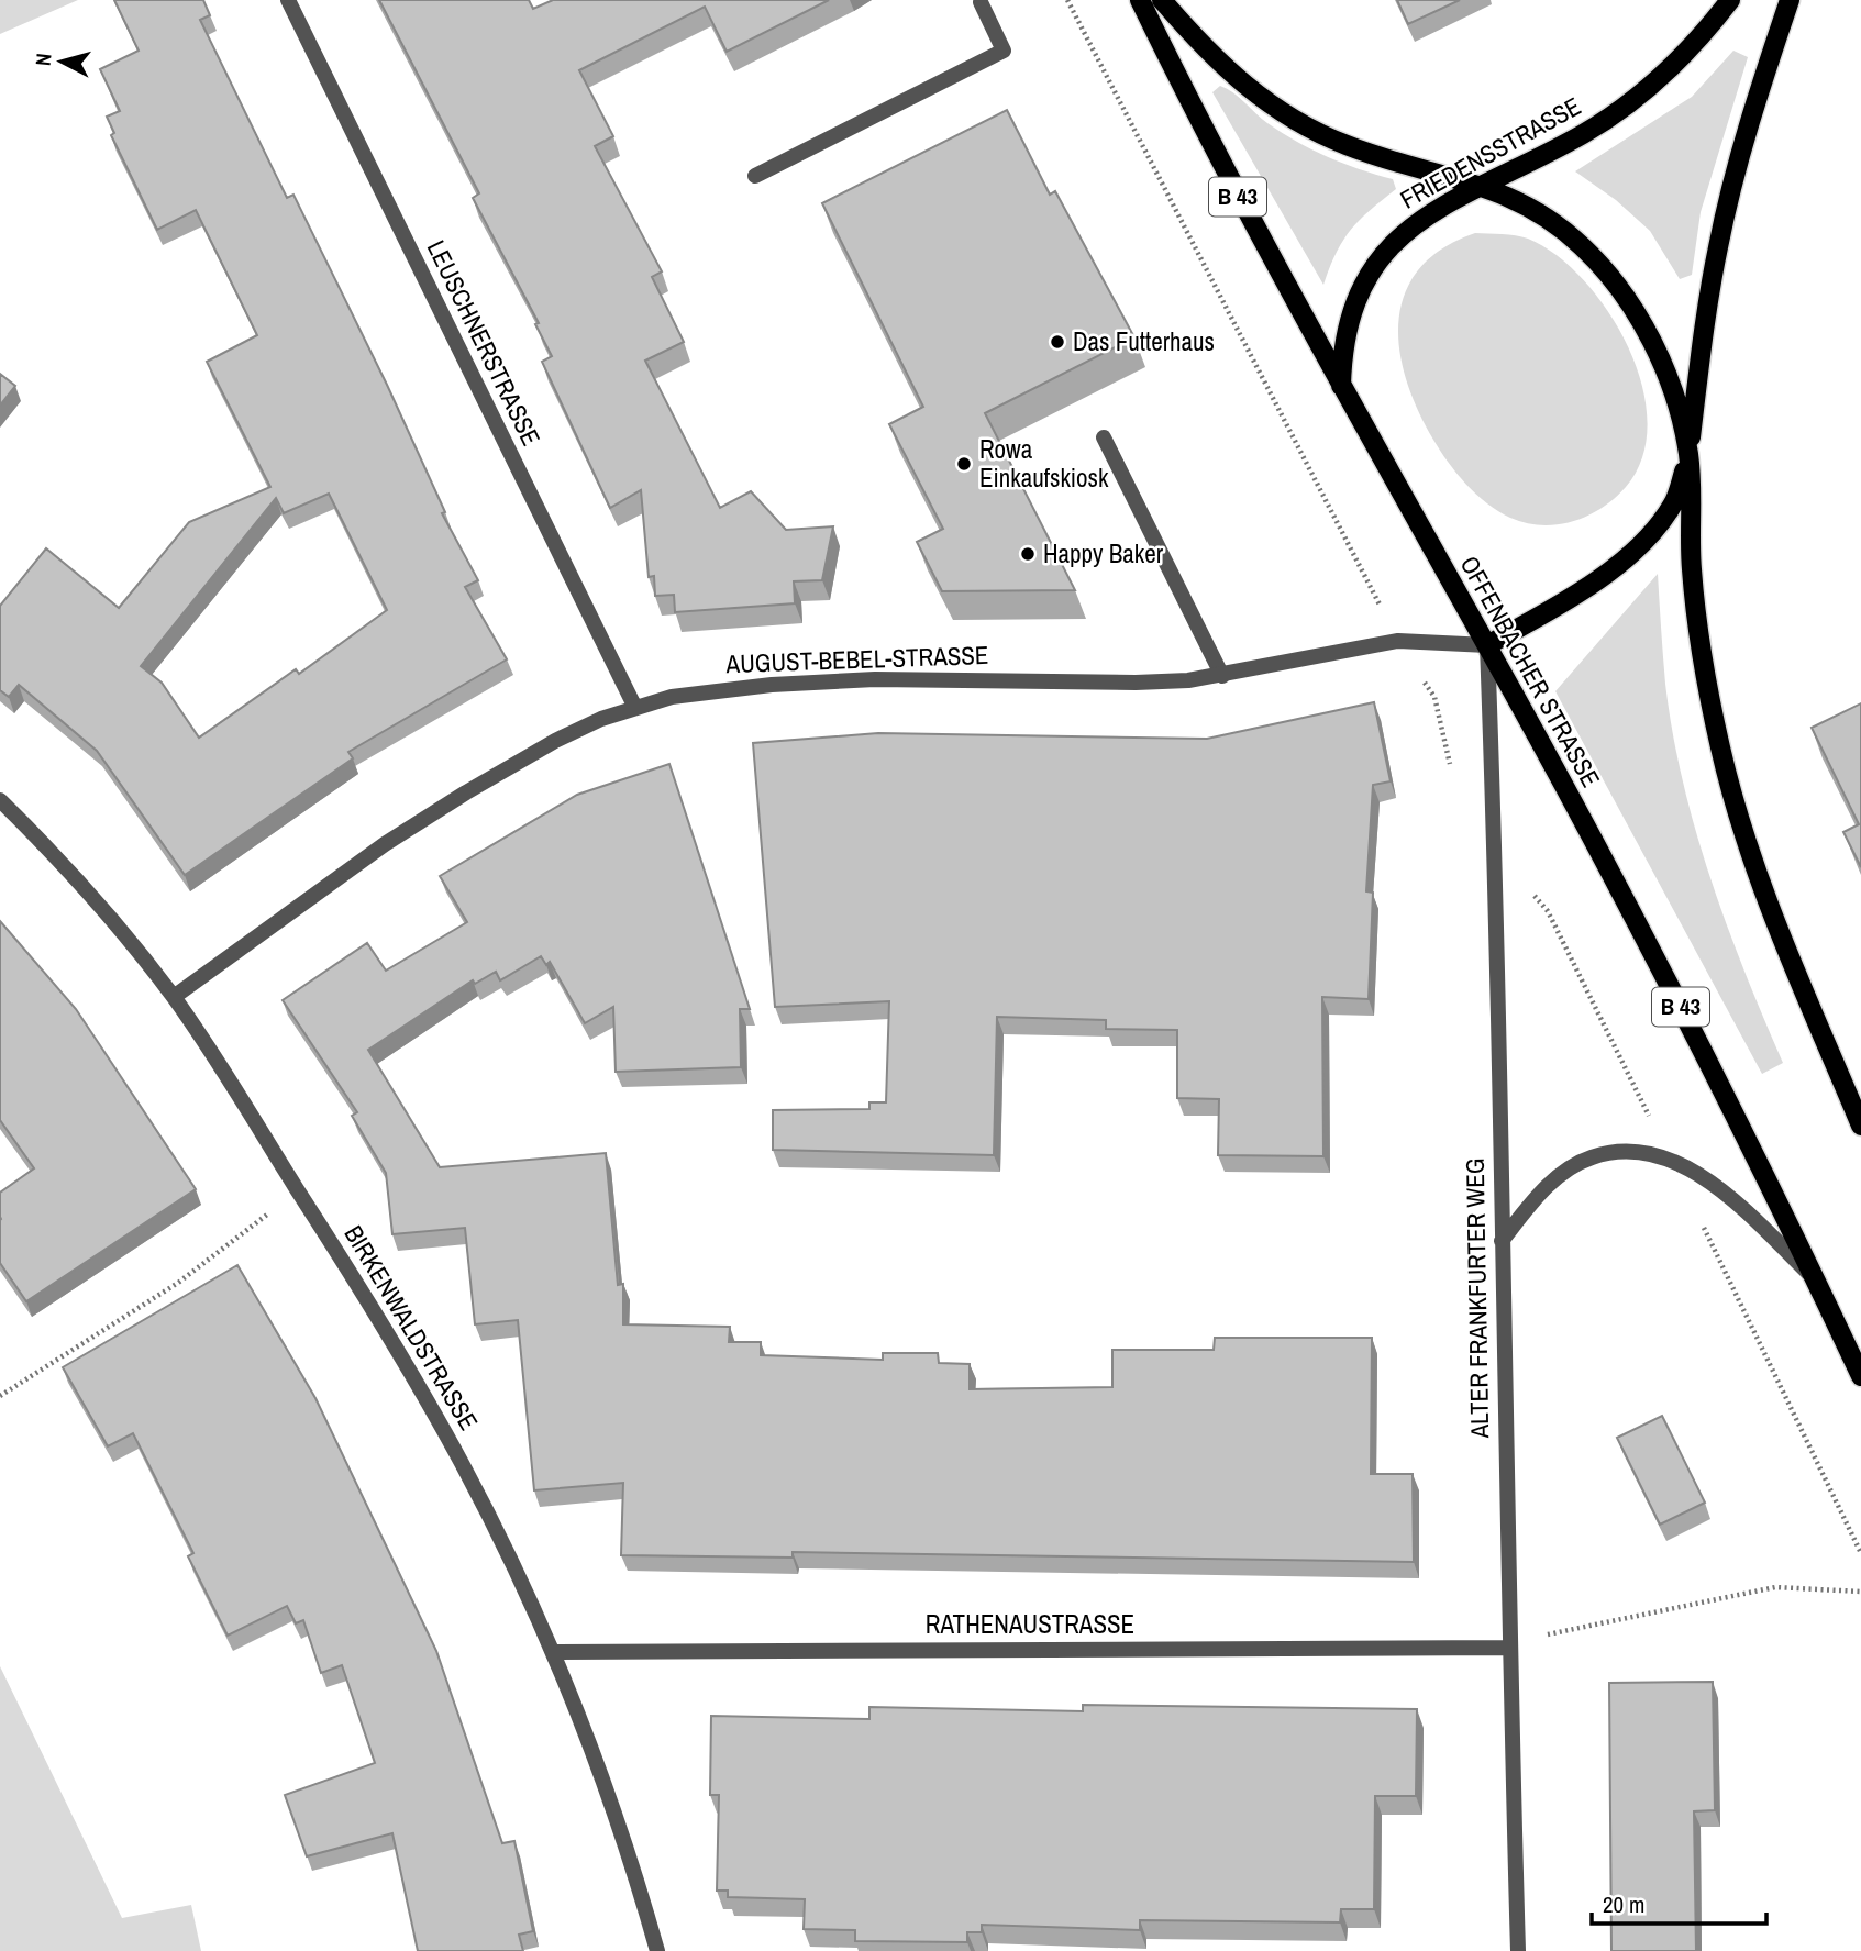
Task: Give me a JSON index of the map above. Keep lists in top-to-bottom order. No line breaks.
{"streets":{"main road":["FRIEDENSSTRASSE","B 43","OFFENBACHER STRASSE"],"street":["LEUSCHNERSTRASSE","AUGUST-BEBEL-STRASSE","ALTER FRANKFURTER WEG","BIRKENWALDSTRASSE","RATHENAUSTRASSE"]},"crossings":[["FRIEDENSSTRASSE","OFFENBACHER STRASSE"],["LEUSCHNERSTRASSE","AUGUST-BEBEL-STRASSE"],["AUGUST-BEBEL-STRASSE","OFFENBACHER STRASSE"],["AUGUST-BEBEL-STRASSE","ALTER FRANKFURTER WEG"],["AUGUST-BEBEL-STRASSE","BIRKENWALDSTRASSE"],["OFFENBACHER STRASSE","ALTER FRANKFURTER WEG"],["ALTER FRANKFURTER WEG","RATHENAUSTRASSE"],["BIRKENWALDSTRASSE","RATHENAUSTRASSE"]],"places":["Das Futterhaus","Rowa Einkaufskiosk","Happy Baker"],"scale_bar":"20 m","north":"left"}
